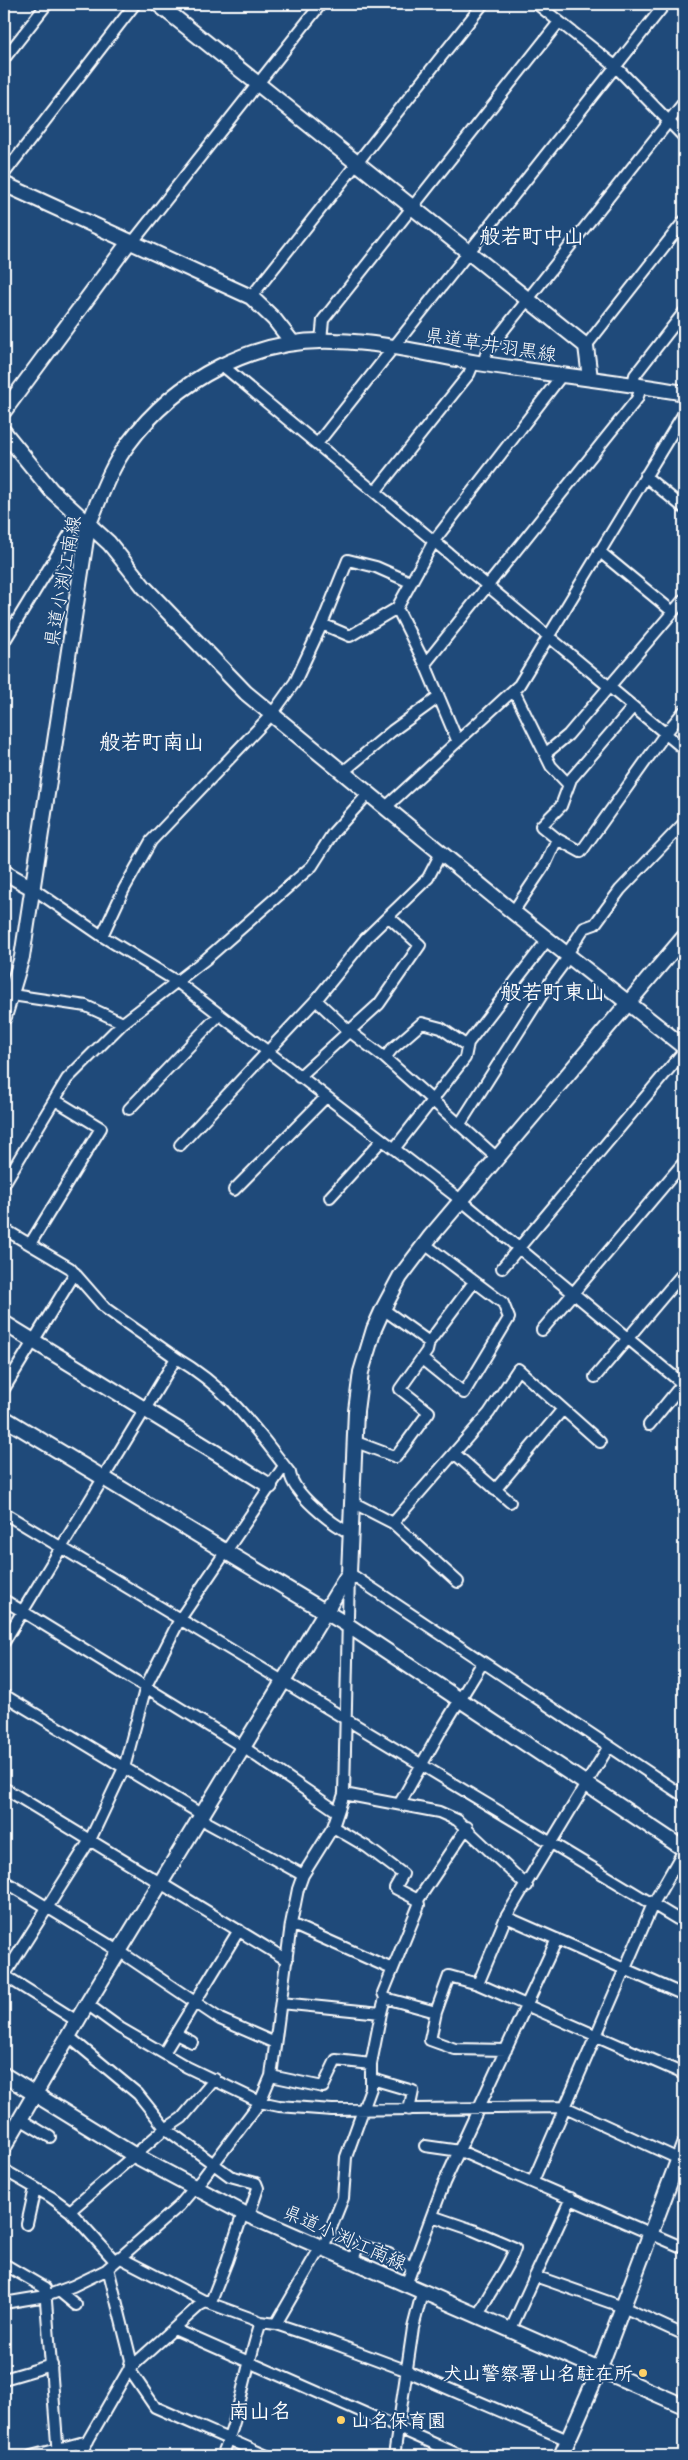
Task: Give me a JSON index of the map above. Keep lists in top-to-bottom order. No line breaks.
{"streets":{"street":["県道草井羽黒線","県道小渕江南線"]},"crossings":[["県道草井羽黒線","県道小渕江南線"]],"districts":["般若町中山","般若町南山","般若町東山","南山名"],"places":["犬山警察署山名駐在所","山名保育園"]}
